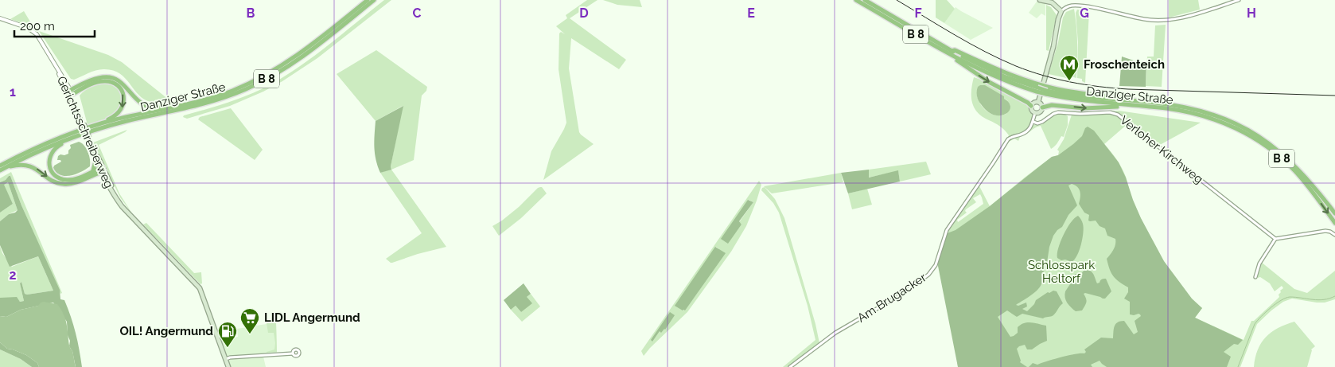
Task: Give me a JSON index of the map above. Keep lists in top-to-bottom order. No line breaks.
{"streets":{"highway":["B 8","Danziger Straße"],"main road":["Gerichtsschreiberweg"],"street":["Verloher Kirchweg","Am Brugacker"]},"crossings":[["Verloher Kirchweg","Am Brugacker"]],"parks":["Schlosspark Heltorf"],"places":{"metro station":["Froschenteich"],"supermarket":["LIDL Angermund"],"fuel station":["OIL! Angermund"]},"scale_bar":"200 m","grid":{"columns":["B","C","D","E","F","G","H"],"rows":["1","2"]}}
